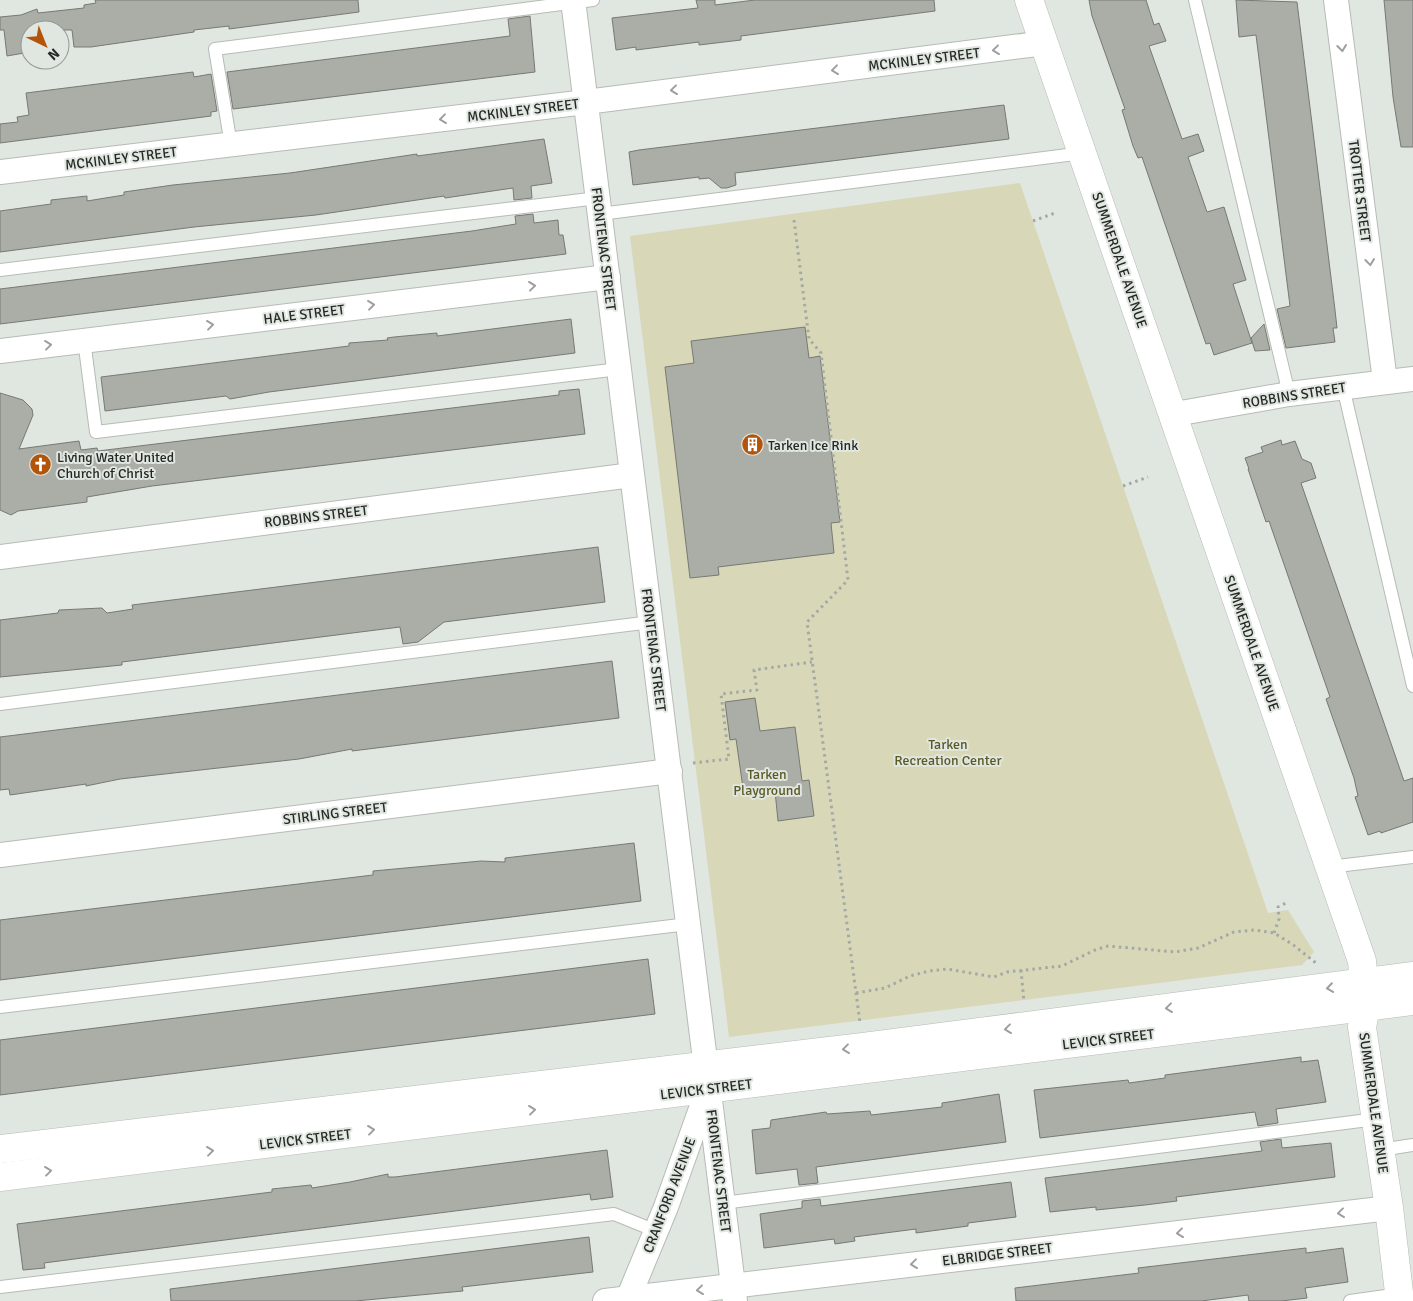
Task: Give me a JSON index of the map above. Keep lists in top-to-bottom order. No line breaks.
{"streets":{"main road":["SUMMERDALE AVENUE","LEVICK STREET"],"street":["MCKINLEY STREET","TROTTER STREET","FRONTENAC STREET","HALE STREET","ROBBINS STREET","STIRLING STREET","CRANFORD AVENUE","ELBRIDGE STREET"]},"crossings":[["MCKINLEY STREET","FRONTENAC STREET"],["MCKINLEY STREET","SUMMERDALE AVENUE"],["TROTTER STREET","ROBBINS STREET"],["FRONTENAC STREET","HALE STREET"],["FRONTENAC STREET","ROBBINS STREET"],["FRONTENAC STREET","STIRLING STREET"],["FRONTENAC STREET","LEVICK STREET"],["FRONTENAC STREET","CRANFORD AVENUE"],["FRONTENAC STREET","ELBRIDGE STREET"],["SUMMERDALE AVENUE","ROBBINS STREET"],["SUMMERDALE AVENUE","LEVICK STREET"],["SUMMERDALE AVENUE","ELBRIDGE STREET"],["LEVICK STREET","CRANFORD AVENUE"],["CRANFORD AVENUE","ELBRIDGE STREET"]],"one_way":["MCKINLEY STREET","TROTTER STREET","HALE STREET","ELBRIDGE STREET"],"parks":["Tarken Recreation Center","Tarken Playground"],"places":{"building":["Tarken Ice Rink"],"church":["Living Water United Church of Christ"]},"north":"bottom right"}
